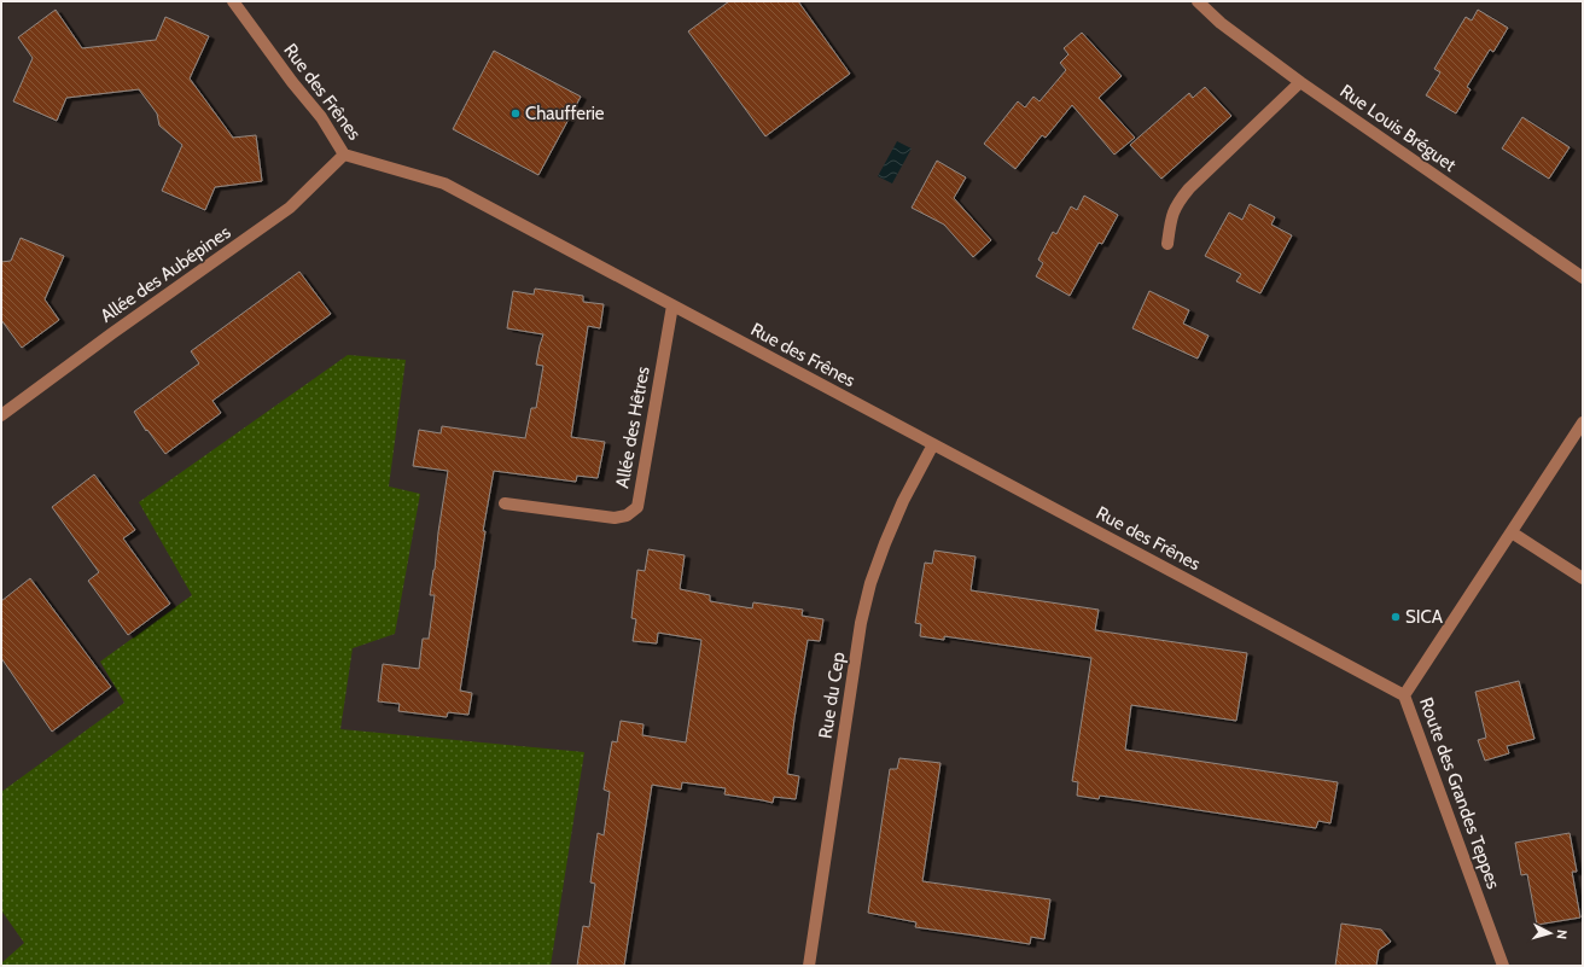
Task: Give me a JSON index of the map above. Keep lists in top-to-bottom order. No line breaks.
{"streets":{"street":["Rue des Frênes","Rue Louis Bréguet","Allée des Aubépines","Allée des Hêtres","Rue du Cep","Route des Grandes Teppes"]},"crossings":[["Rue des Frênes","Allée des Aubépines"],["Rue des Frênes","Allée des Hêtres"],["Rue des Frênes","Rue du Cep"],["Rue des Frênes","Route des Grandes Teppes"]],"places":["Chaufferie","SICA"],"north":"right"}
